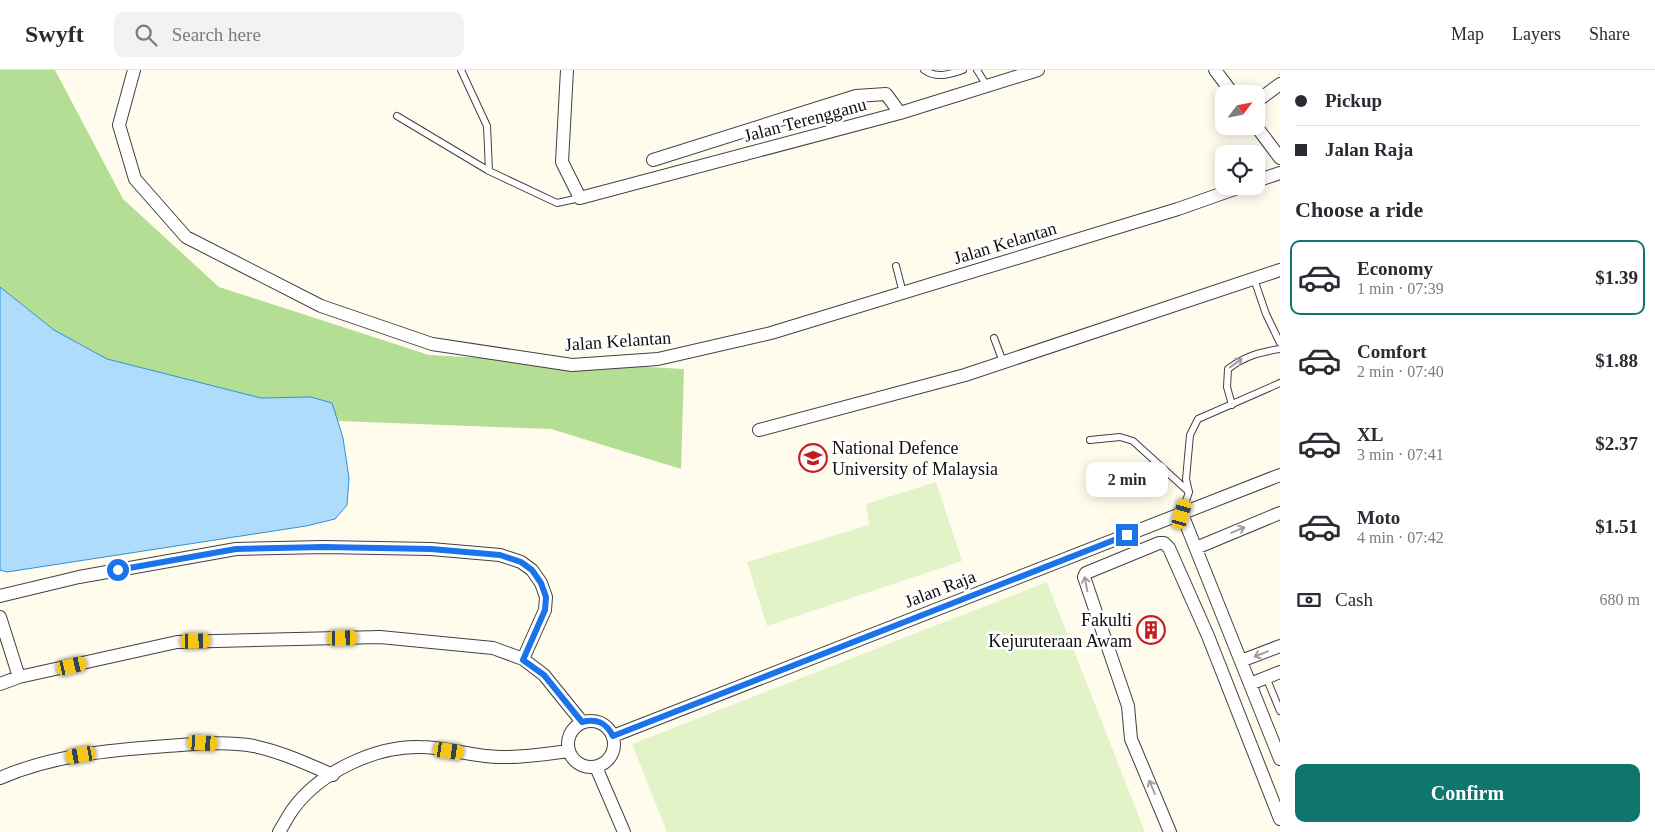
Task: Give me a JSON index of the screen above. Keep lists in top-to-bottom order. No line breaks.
{"streets":{"street":["Jalan Terengganu","Jalan Kelantan","Jalan Raja"]},"places":{"school or university":["National Defence University of Malaysia"],"building":["Fakulti Kejuruteraan Awam"]},"north":"top right","page":{"header":"Swyft","search":"Search here","nav":["Map","Layers","Share"],"banner":["Pickup","Jalan Raja"],"heading":"Choose a ride","list":[{"name":"Economy","note":"1 min · 07:39","value":"$1.39"},{"name":"Comfort","note":"2 min · 07:40","value":"$1.88"},{"name":"XL","note":"3 min · 07:41","value":"$2.37"},{"name":"Moto","note":"4 min · 07:42","value":"$1.51"}],"bubble":"2 min","pay":["Cash","680 m"],"buttons":"Confirm"}}
